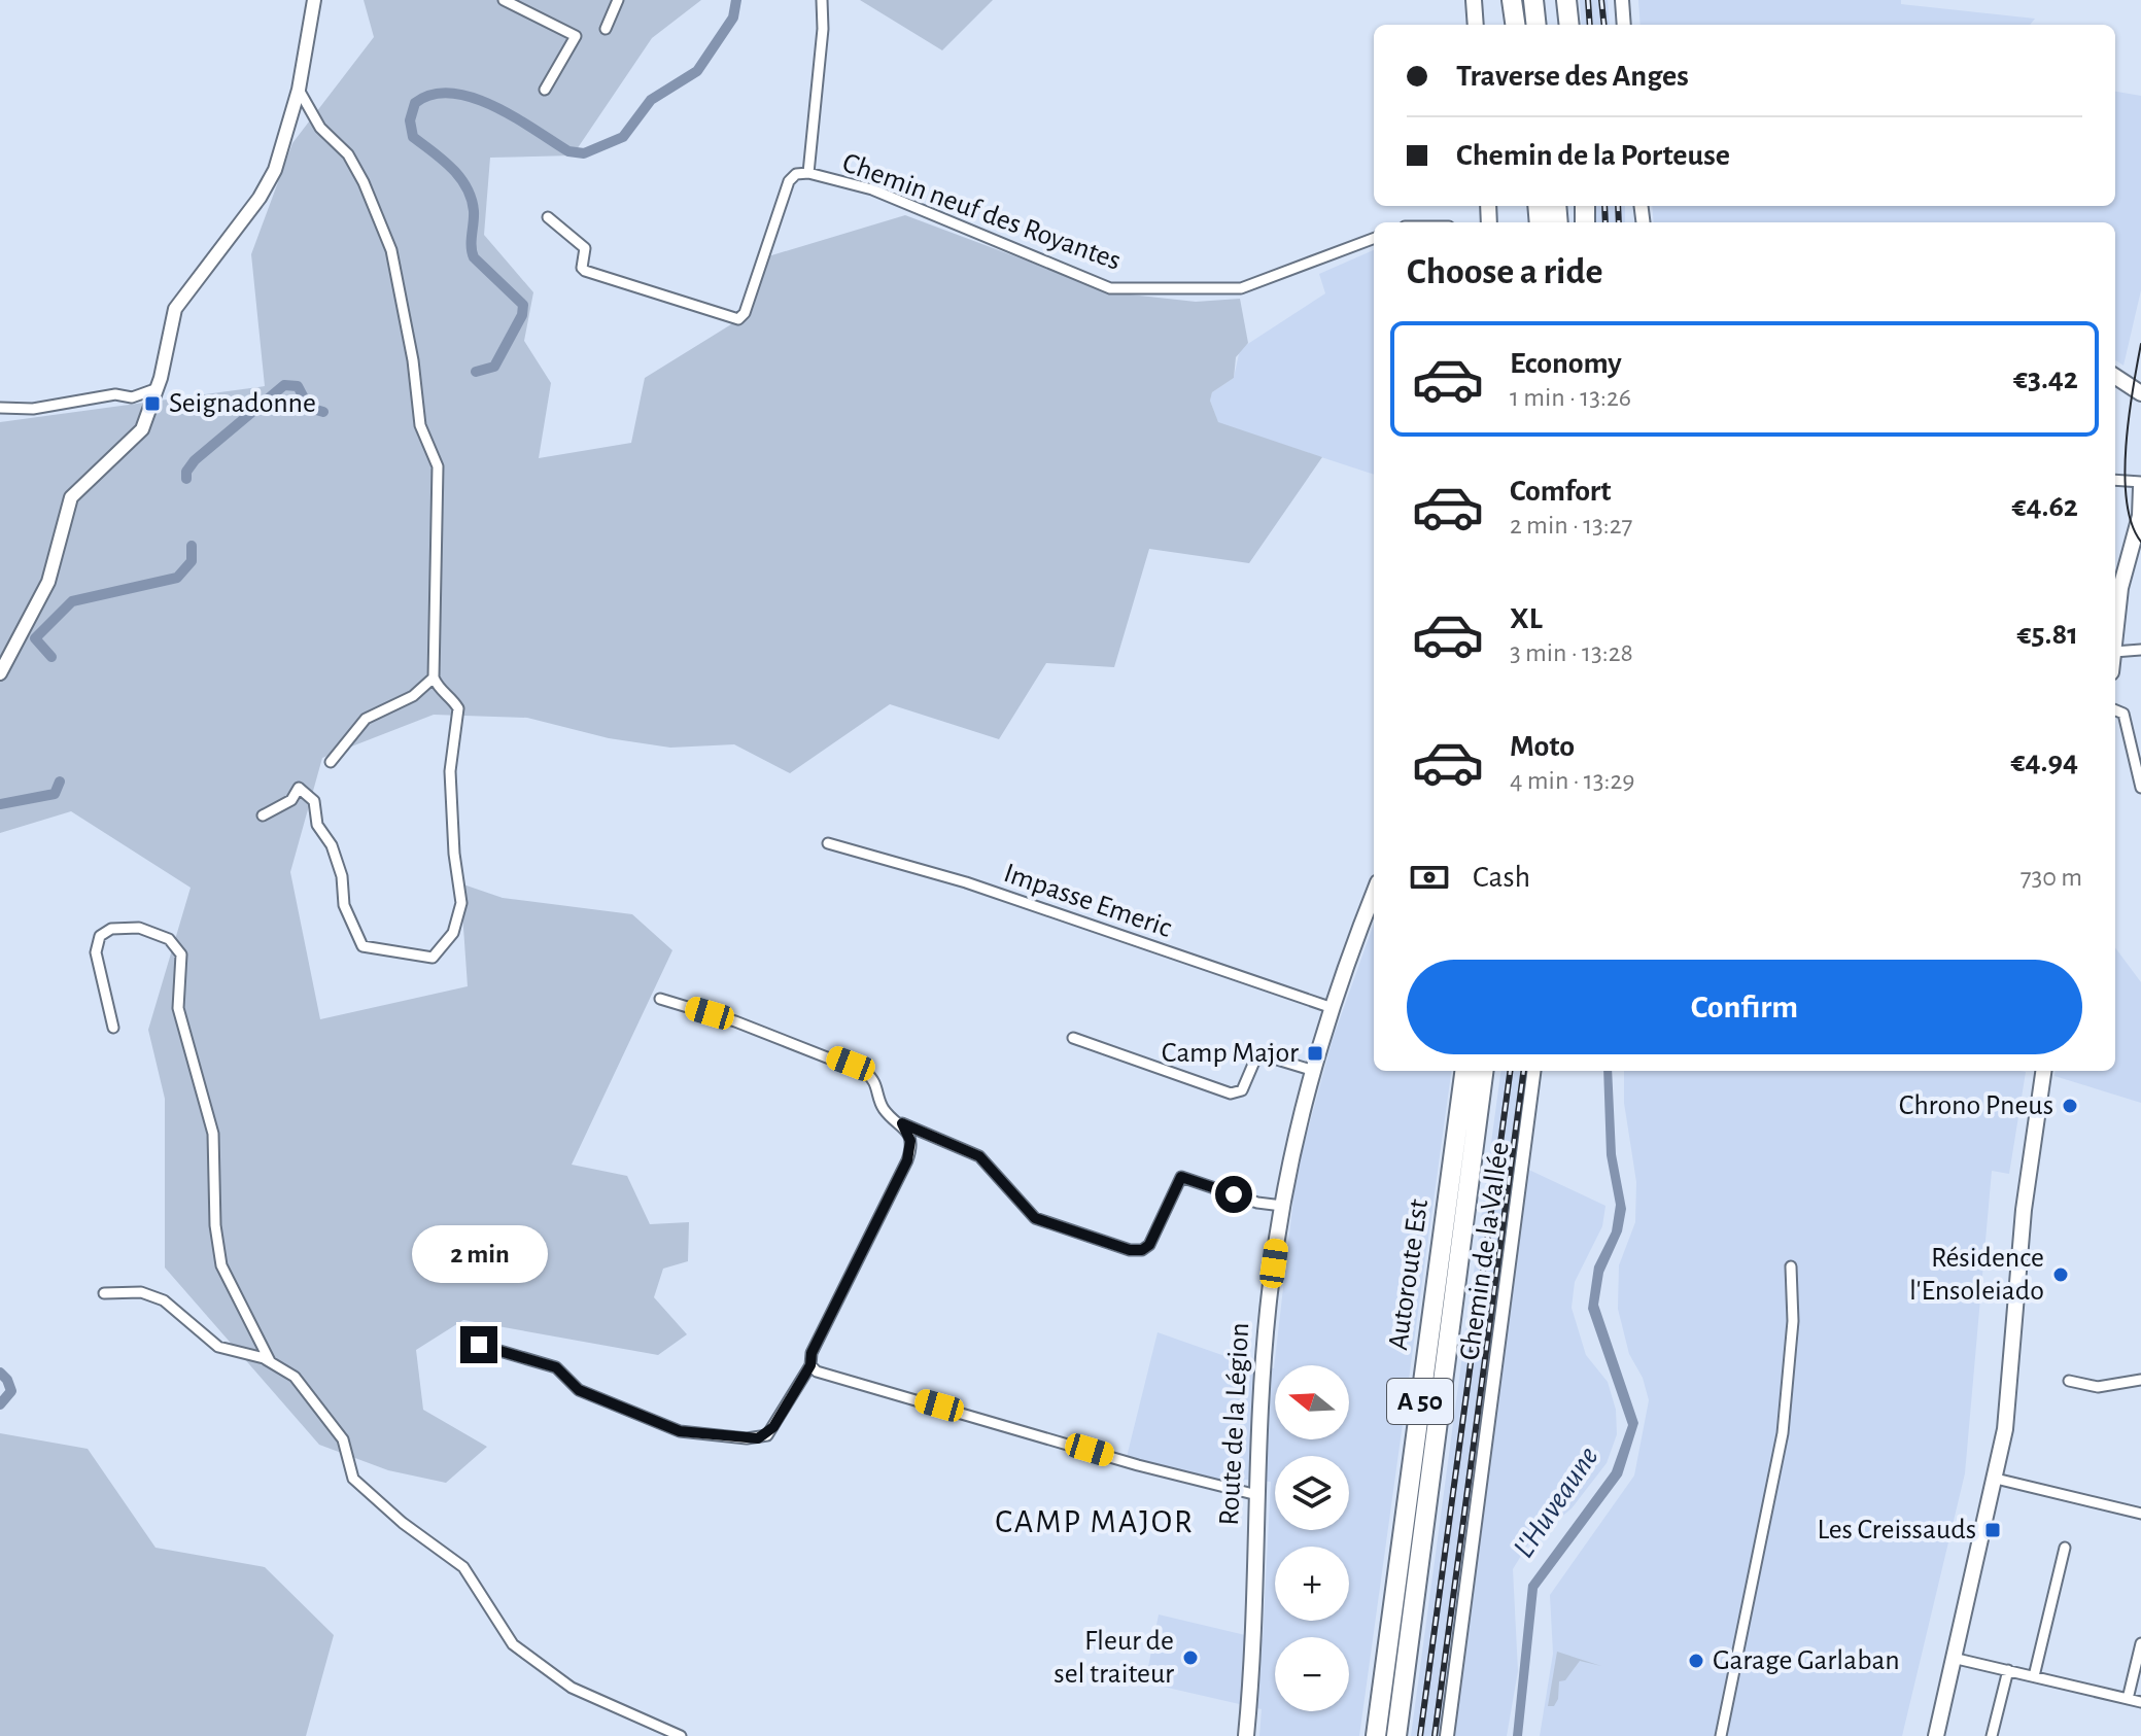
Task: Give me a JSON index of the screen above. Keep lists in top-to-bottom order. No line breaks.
{"streets":{"highway":["Autoroute Est","A 50"],"main road":["Route de la Légion"],"street":["Chemin neuf des Royantes","Impasse Emeric","Chemin de la Vallée"]},"crossings":[["Impasse Emeric","Route de la Légion"]],"districts":["CAMP MAJOR"],"water":["L'Huveaune"],"places":{"transit":["Seignadonne","Camp Major","Les Creissauds"],"other":["Chrono Pneus","Résidence l'Ensoleiado","Fleur de sel traiteur","Garage Garlaban"]},"north":"left","page":{"banner":["Traverse des Anges","Chemin de la Porteuse"],"heading":"Choose a ride","list":[{"name":"Economy","note":"1 min · 13:26","value":"€3.42"},{"name":"Comfort","note":"2 min · 13:27","value":"€4.62"},{"name":"XL","note":"3 min · 13:28","value":"€5.81"},{"name":"Moto","note":"4 min · 13:29","value":"€4.94"}],"pay":["Cash","730 m"],"buttons":"Confirm","bubble":"2 min","map_buttons":["+","−"]}}
